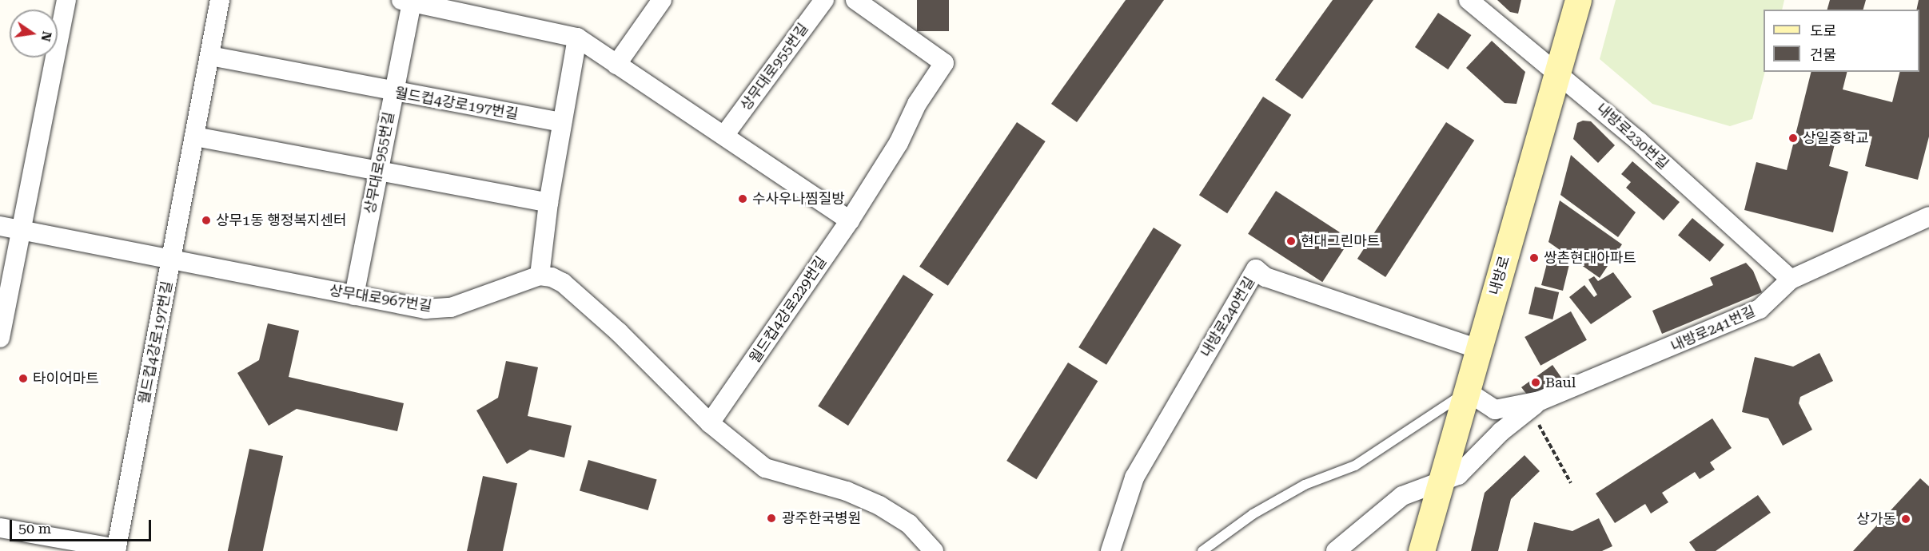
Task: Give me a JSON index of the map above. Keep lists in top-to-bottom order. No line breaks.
{"streets":{"street":["상무대로955번길","월드컵4강로197번길","내방로230번길","내방로","상무대로967번길","월드컵4강로229번길","내방로240번길","내방로241번길"]},"crossings":[["상무대로955번길","월드컵4강로197번길"],["상무대로955번길","상무대로967번길"],["상무대로955번길","월드컵4강로229번길"],["월드컵4강로197번길","상무대로967번길"],["내방로230번길","내방로"],["내방로230번길","내방로241번길"],["내방로","내방로240번길"],["내방로","내방로241번길"]],"places":["상일중학교","수사우나찜질방","상무1동 행정복지센터","현대그린마트","쌍촌현대아파트","타이어마트","Baul","광주한국병원","상가동"],"legend":["도로","건물"],"scale_bar":"50 m","north":"right"}
